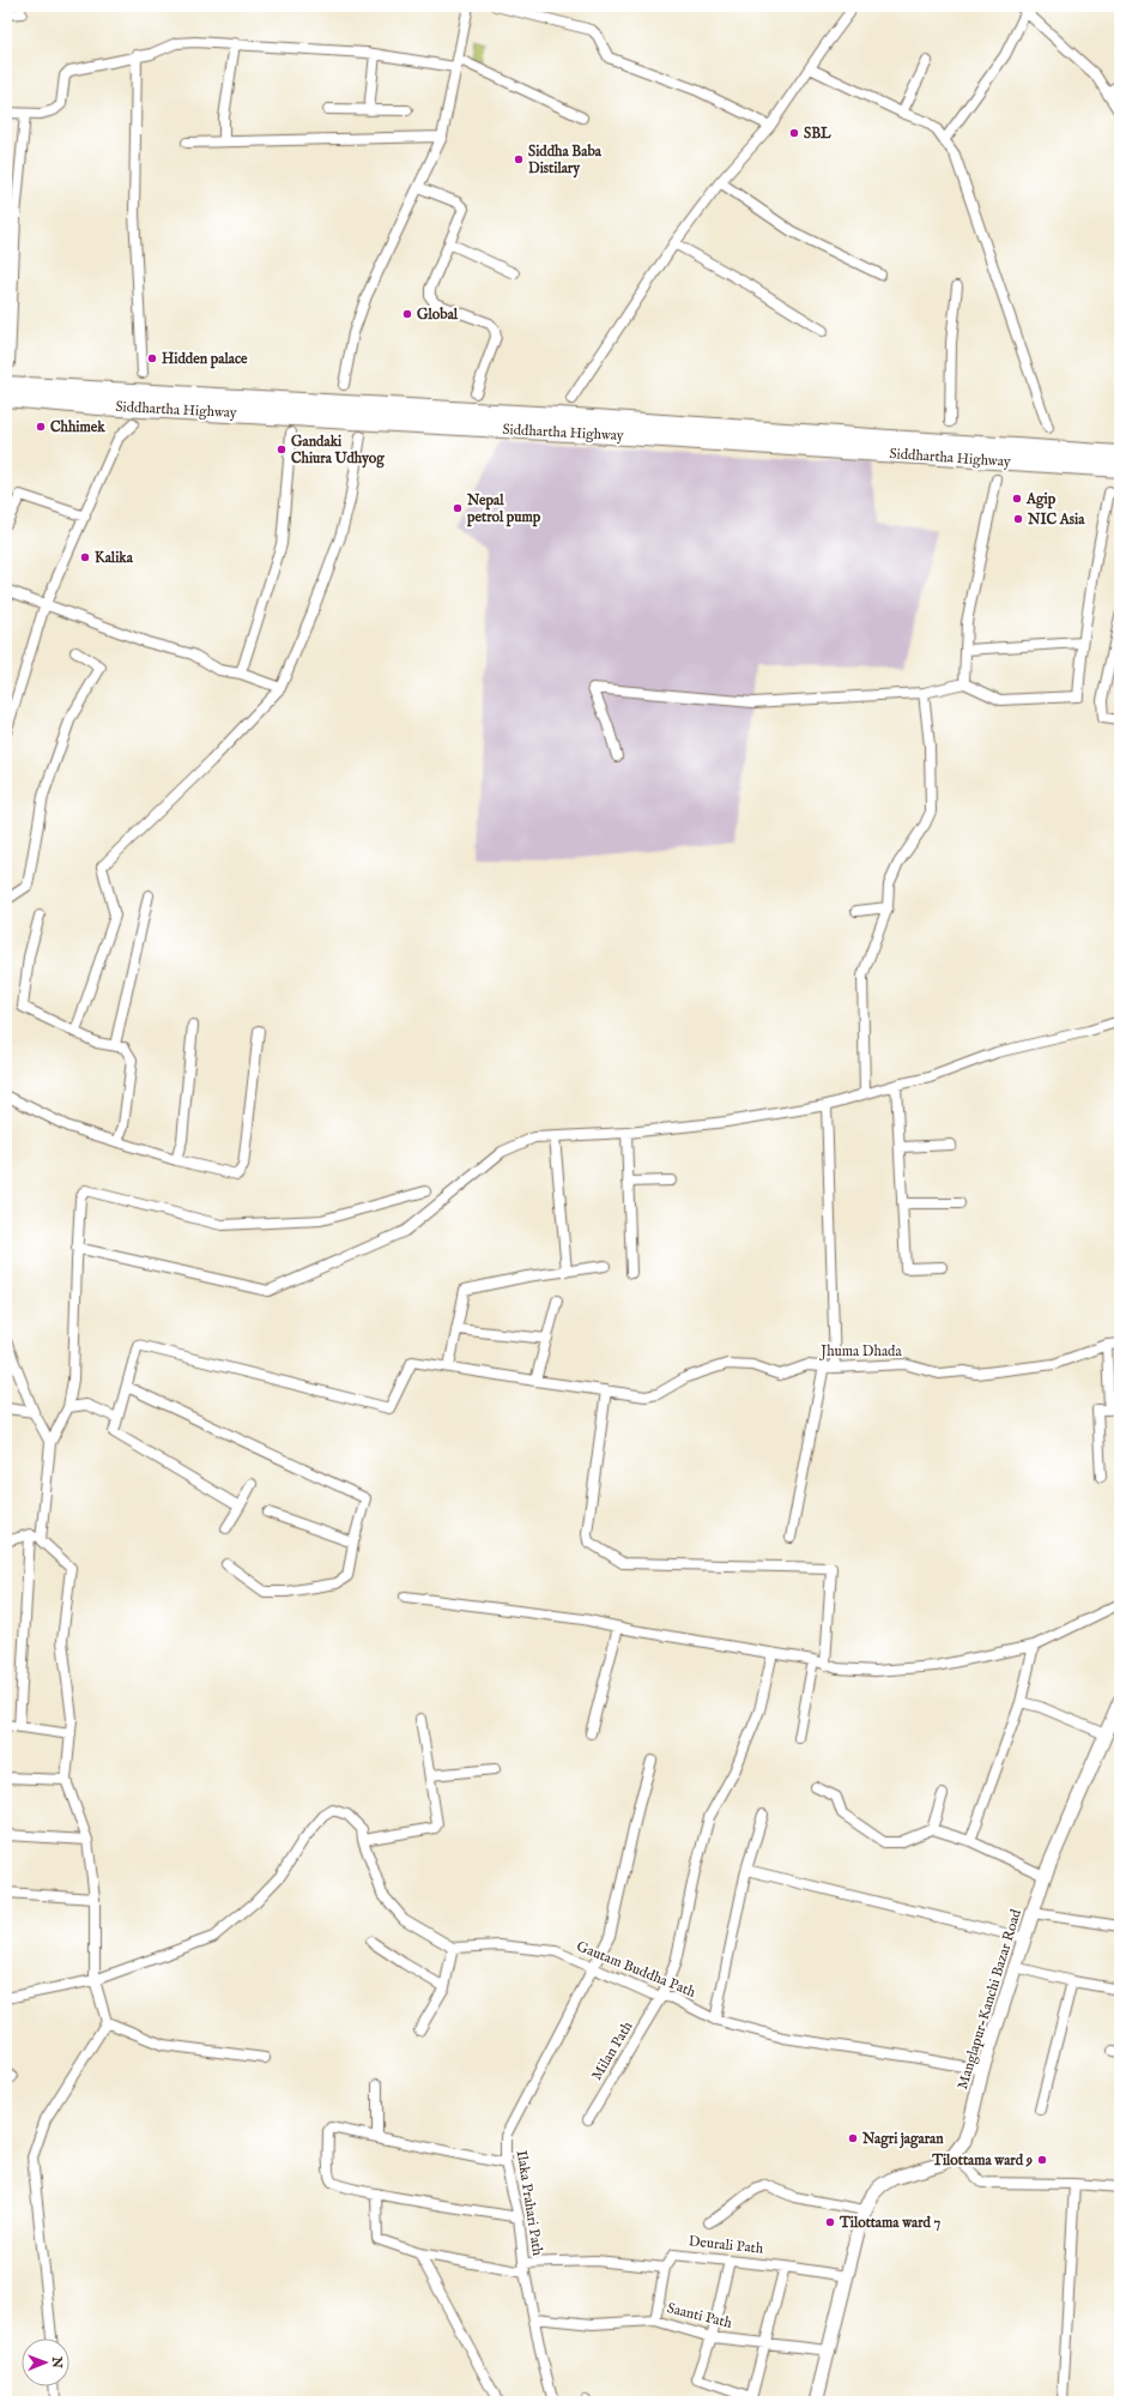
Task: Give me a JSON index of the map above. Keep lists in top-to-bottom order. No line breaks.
{"streets":{"highway":["Siddhartha Highway"],"street":["Jhuma Dhada","Gautam Buddha Path","Manglapur-Kanchi Bazar Road","Milan Path","Ilaka Prahari Path","Deurali Path","Saanti Path"]},"crossings":[["Gautam Buddha Path","Manglapur-Kanchi Bazar Road"],["Gautam Buddha Path","Milan Path"],["Gautam Buddha Path","Ilaka Prahari Path"],["Manglapur-Kanchi Bazar Road","Deurali Path"],["Manglapur-Kanchi Bazar Road","Saanti Path"],["Ilaka Prahari Path","Saanti Path"]],"places":["SBL","Siddha Baba Distilary","Global","Hidden palace","Chhimek","Gandaki Chiura Udhyog","Agip","Nepal petrol pump","NIC Asia","Kalika","Nagri jagaran","Tilottama ward 9","Tilottama ward 7"],"north":"right"}
